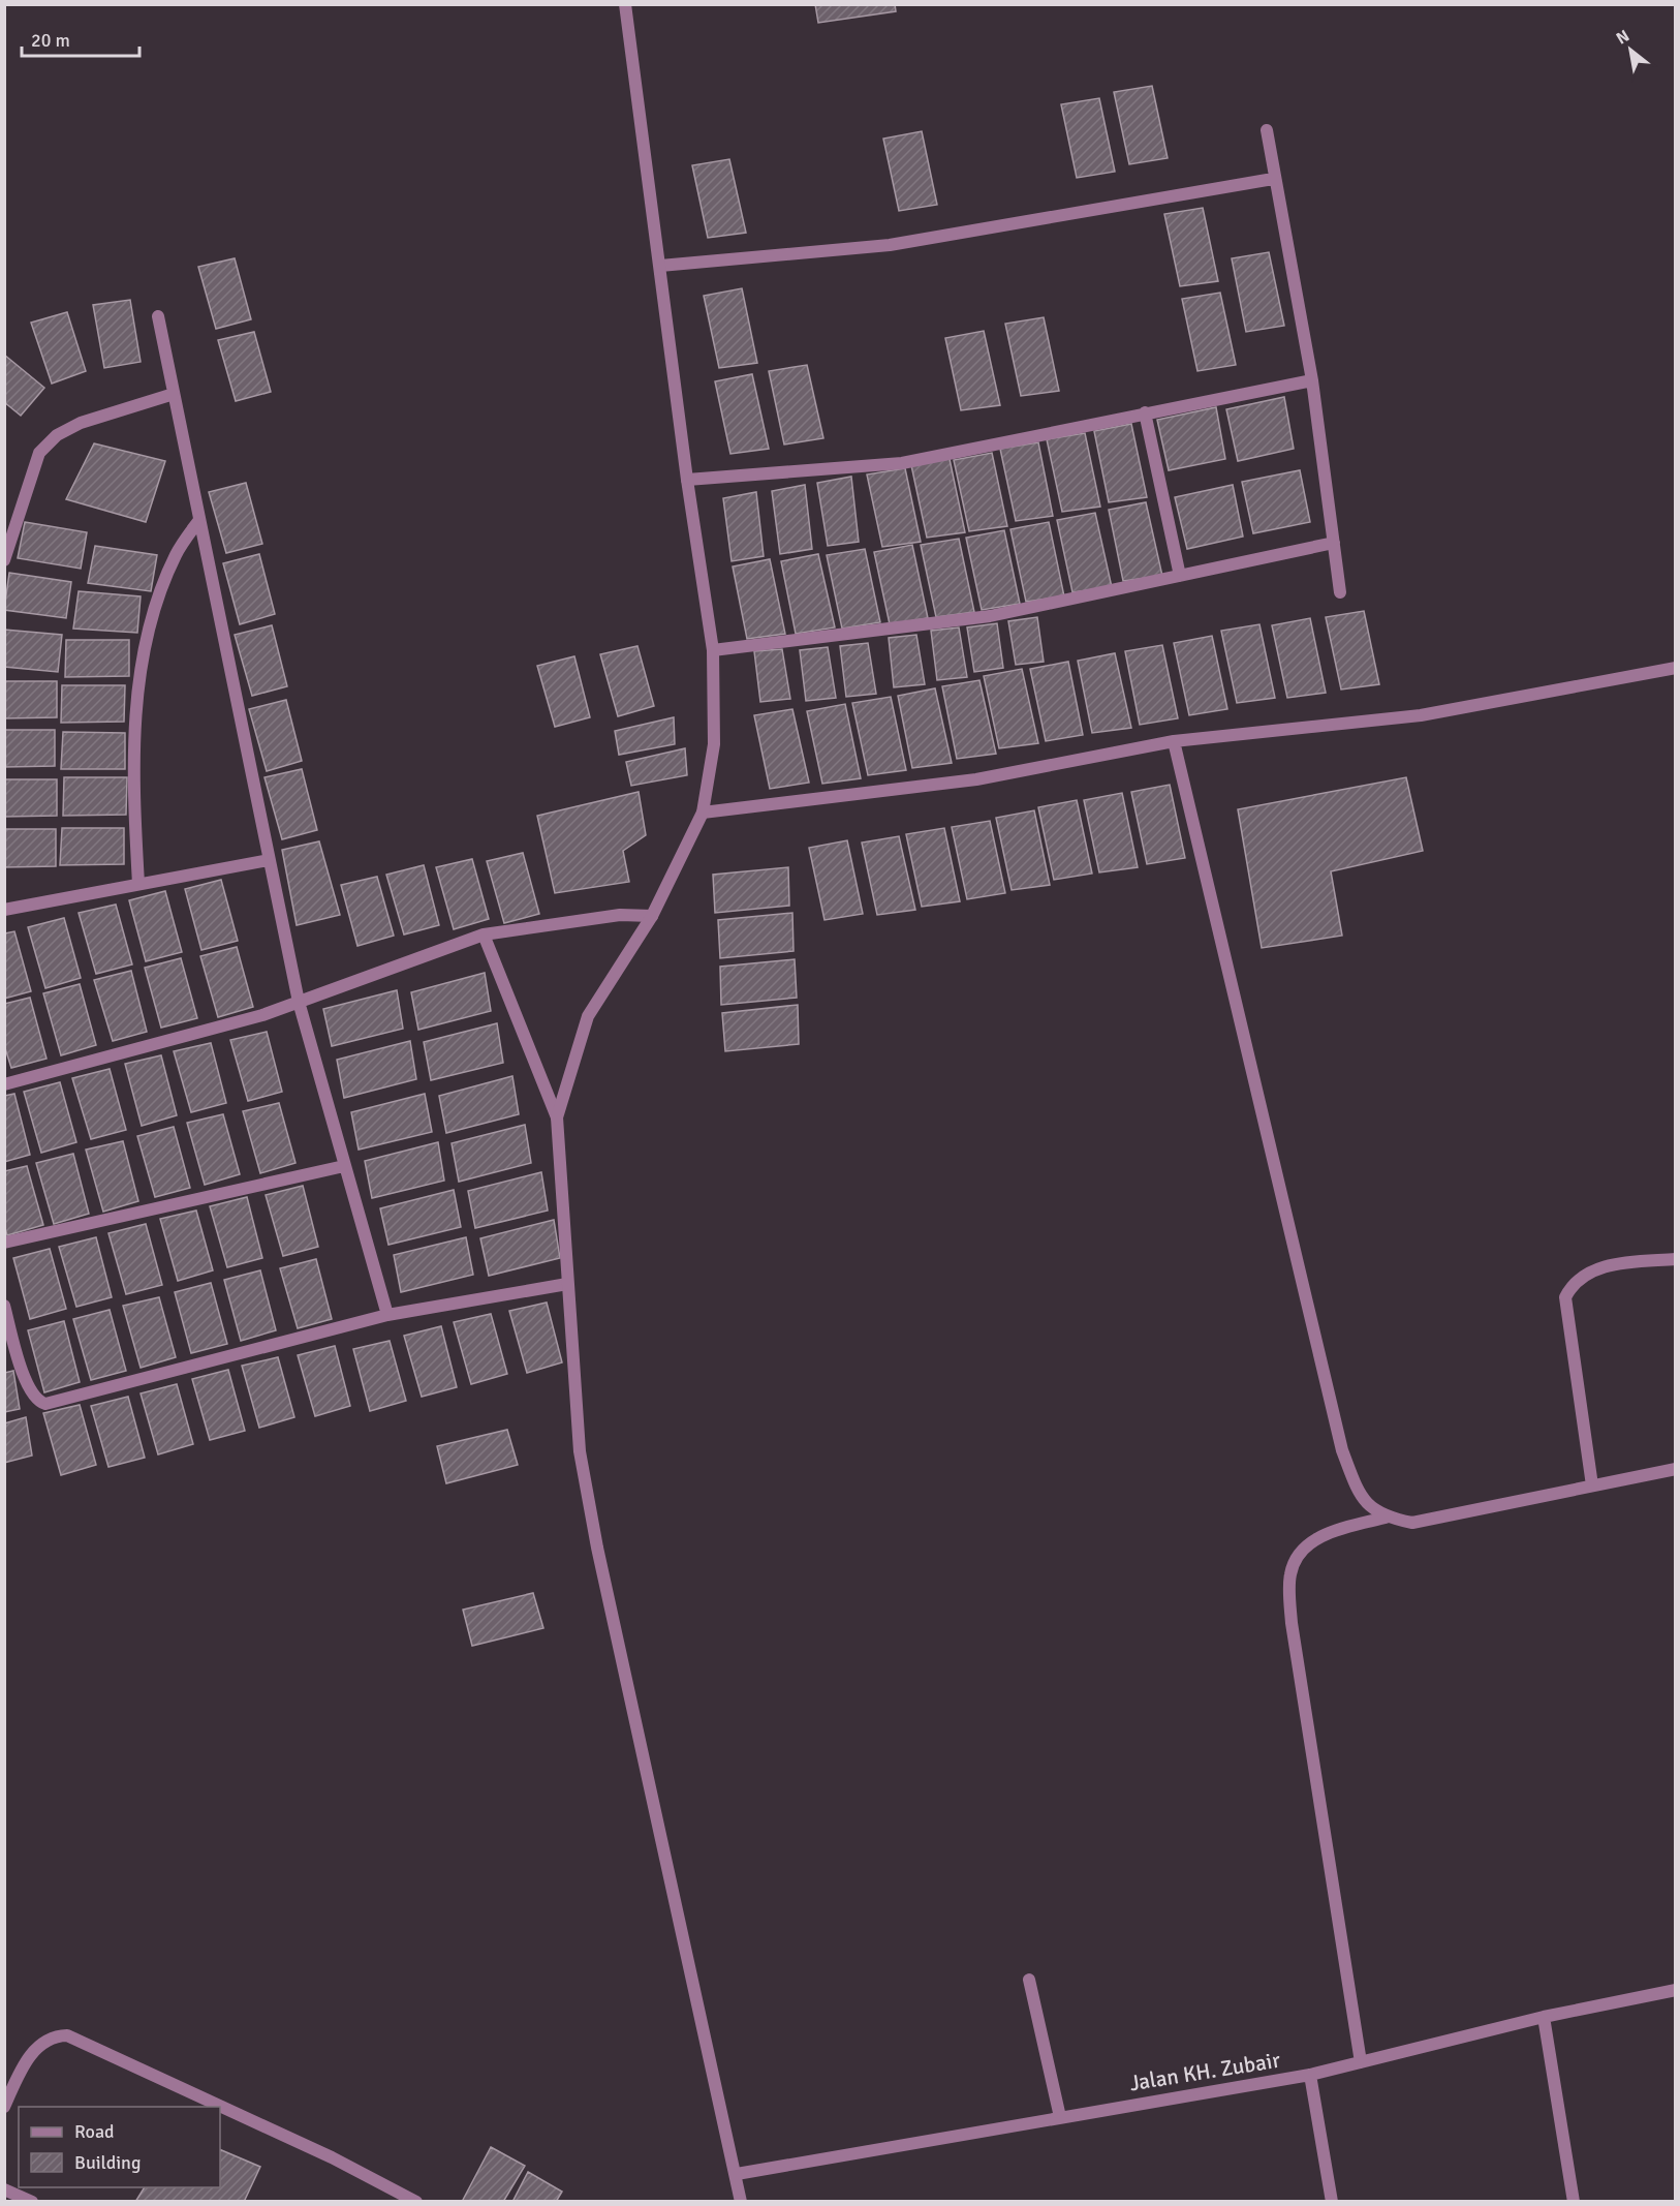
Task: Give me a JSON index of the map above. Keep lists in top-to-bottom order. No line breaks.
{"streets":{"street":["Jalan KH. Zubair"]},"legend":["Road","Building"],"scale_bar":"20 m","north":"top left"}
